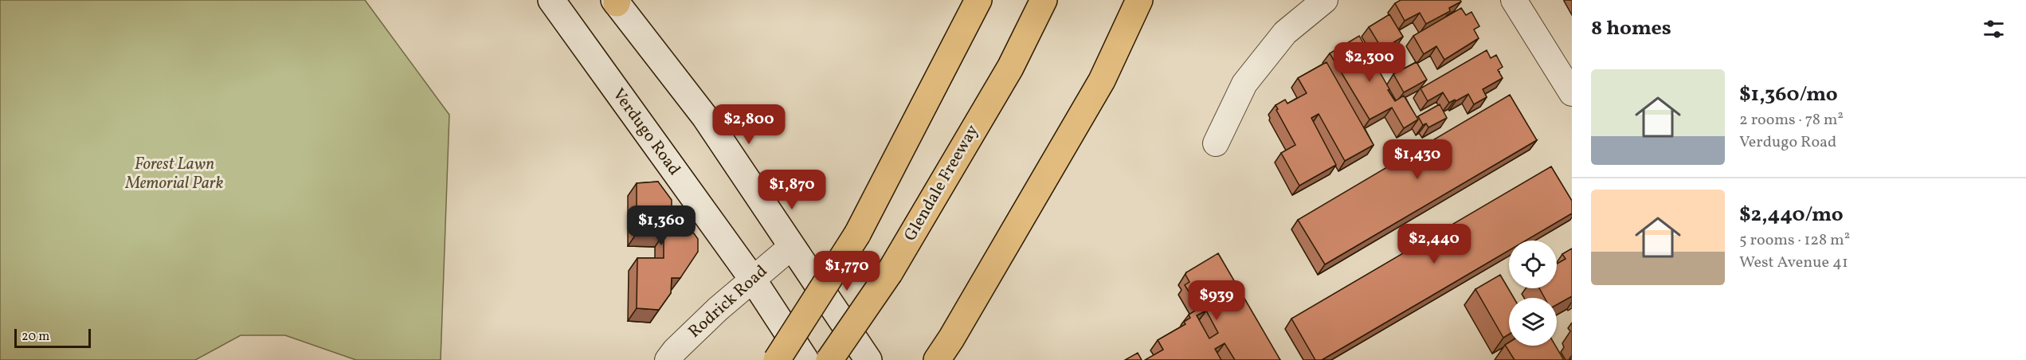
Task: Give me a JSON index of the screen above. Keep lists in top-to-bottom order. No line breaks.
{"streets":{"highway":["Glendale Freeway"],"main road":["Verdugo Road"],"street":["Rodrick Road"]},"crossings":[["Verdugo Road","Rodrick Road"]],"parks":["Forest Lawn Memorial Park"],"scale_bar":"20 m","page":{"heading":"8 homes","price":["$2,300","$2,800","$1,430","$1,870","$1,360","$2,440","$1,770","$939"],"list":[{"name":"$1,360/mo","note":"2 rooms · 78 m² · Verdugo Road"},{"name":"$2,440/mo","note":"5 rooms · 128 m² · West Avenue 41"}],"scale":"20 m"}}
